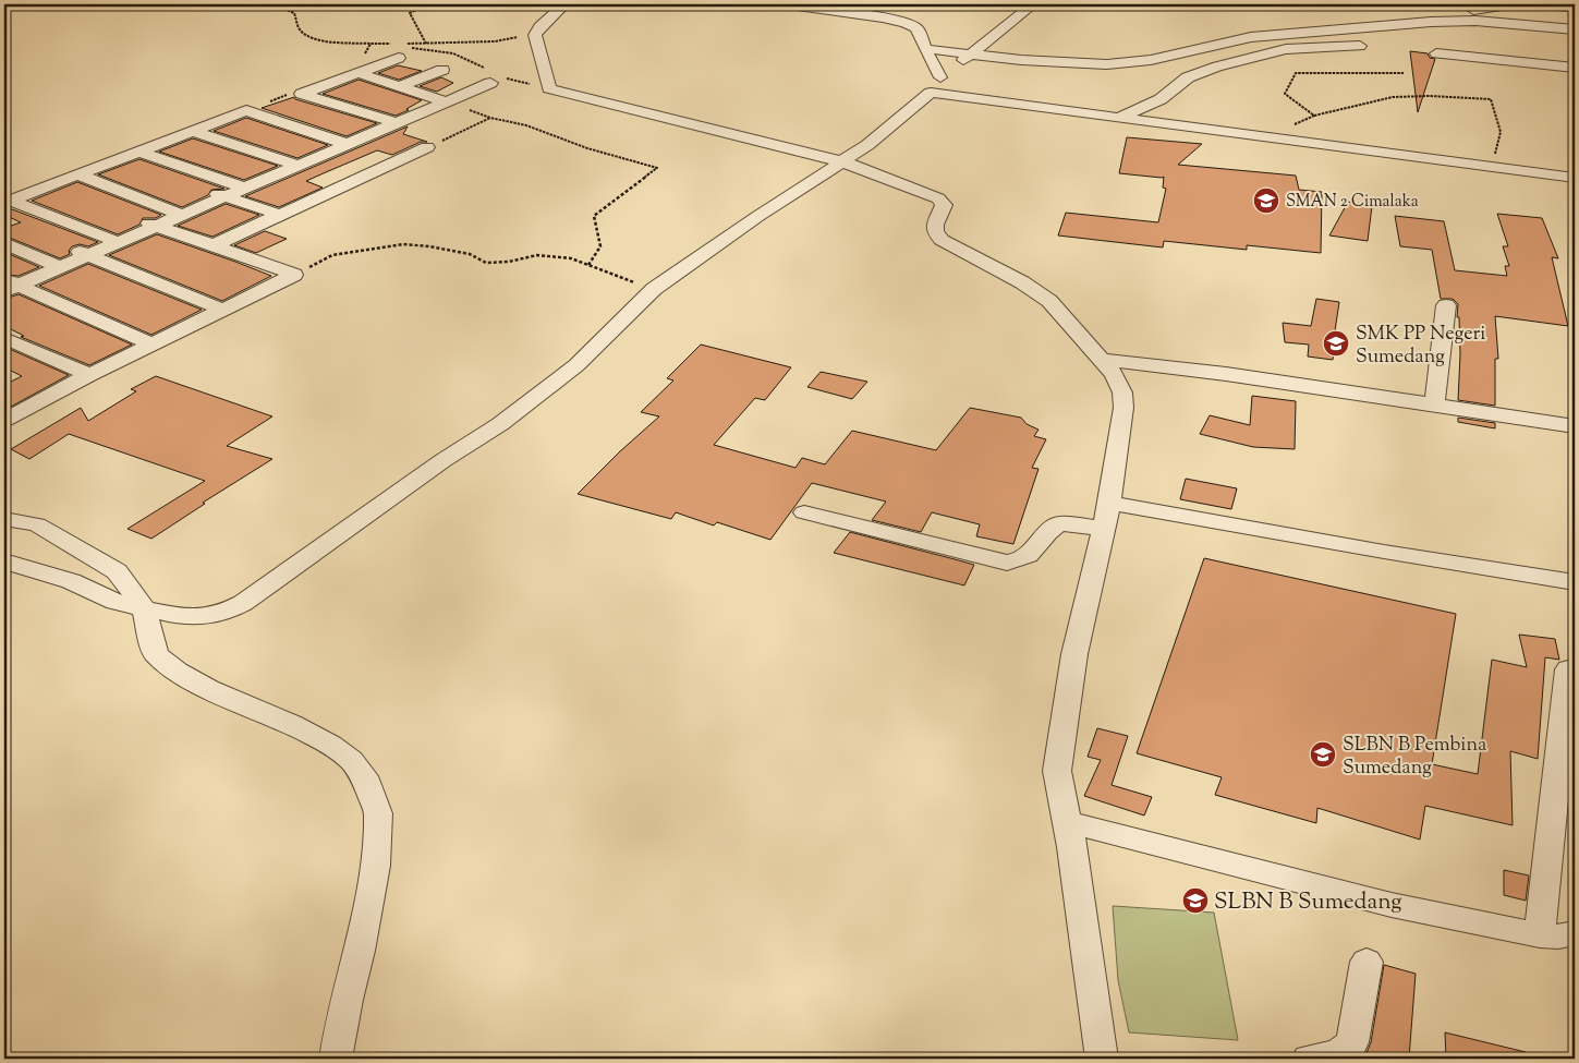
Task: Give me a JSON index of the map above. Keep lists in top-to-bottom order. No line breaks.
{"places":{"school or university":["SMAN 2 Cimalaka","SMK PP Negeri Sumedang","SLBN B Pembina Sumedang","SLBN B Sumedang"]}}
